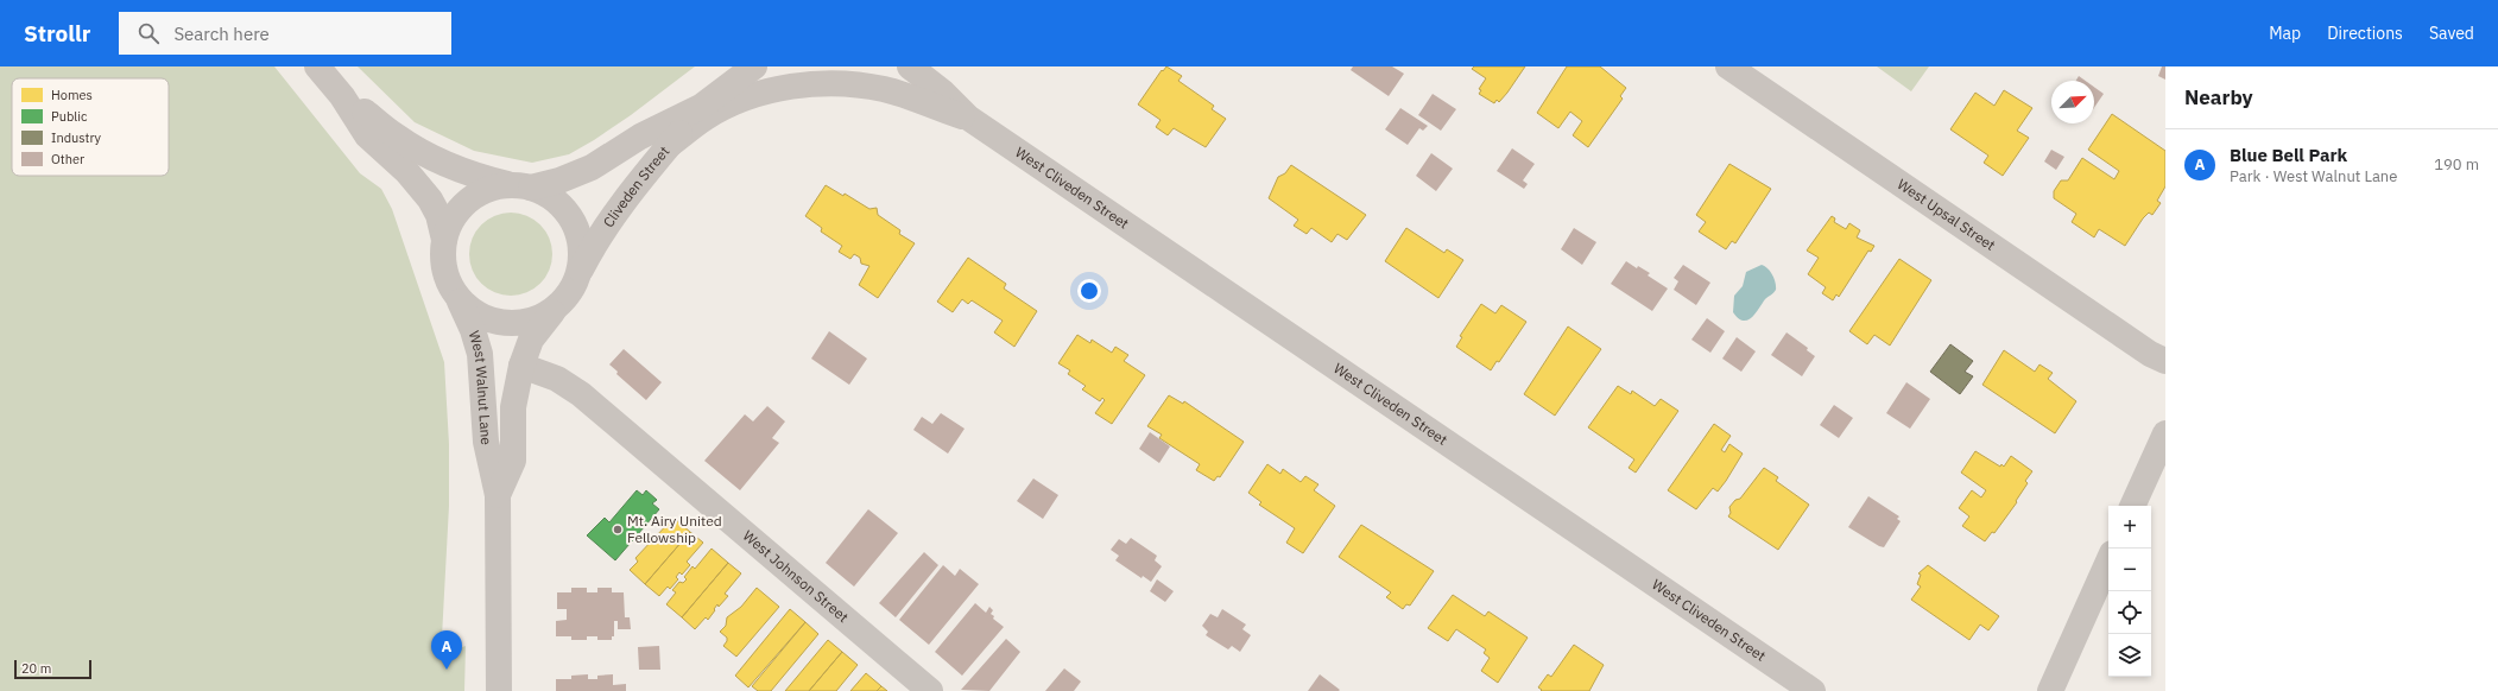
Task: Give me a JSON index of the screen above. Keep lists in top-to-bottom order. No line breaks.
{"streets":{"street":["Cliveden Street","West Cliveden Street","West Upsal Street","West Walnut Lane","West Johnson Street"]},"crossings":[["Cliveden Street","West Cliveden Street"],["Cliveden Street","West Walnut Lane"],["West Walnut Lane","West Johnson Street"]],"places":["Mt. Airy United Fellowship"],"legend":["Homes","Public","Industry","Other"],"scale_bar":"20 m","north":"top right","page":{"header":"Strollr","search":"Search here","nav":["Map","Directions","Saved"],"heading":"Nearby","list":[{"mark":"A","name":"Blue Bell Park","note":"Park · West Walnut Lane","value":"190 m"}],"map_buttons":["+","−"],"pins":"A","scale":"20 m"}}
